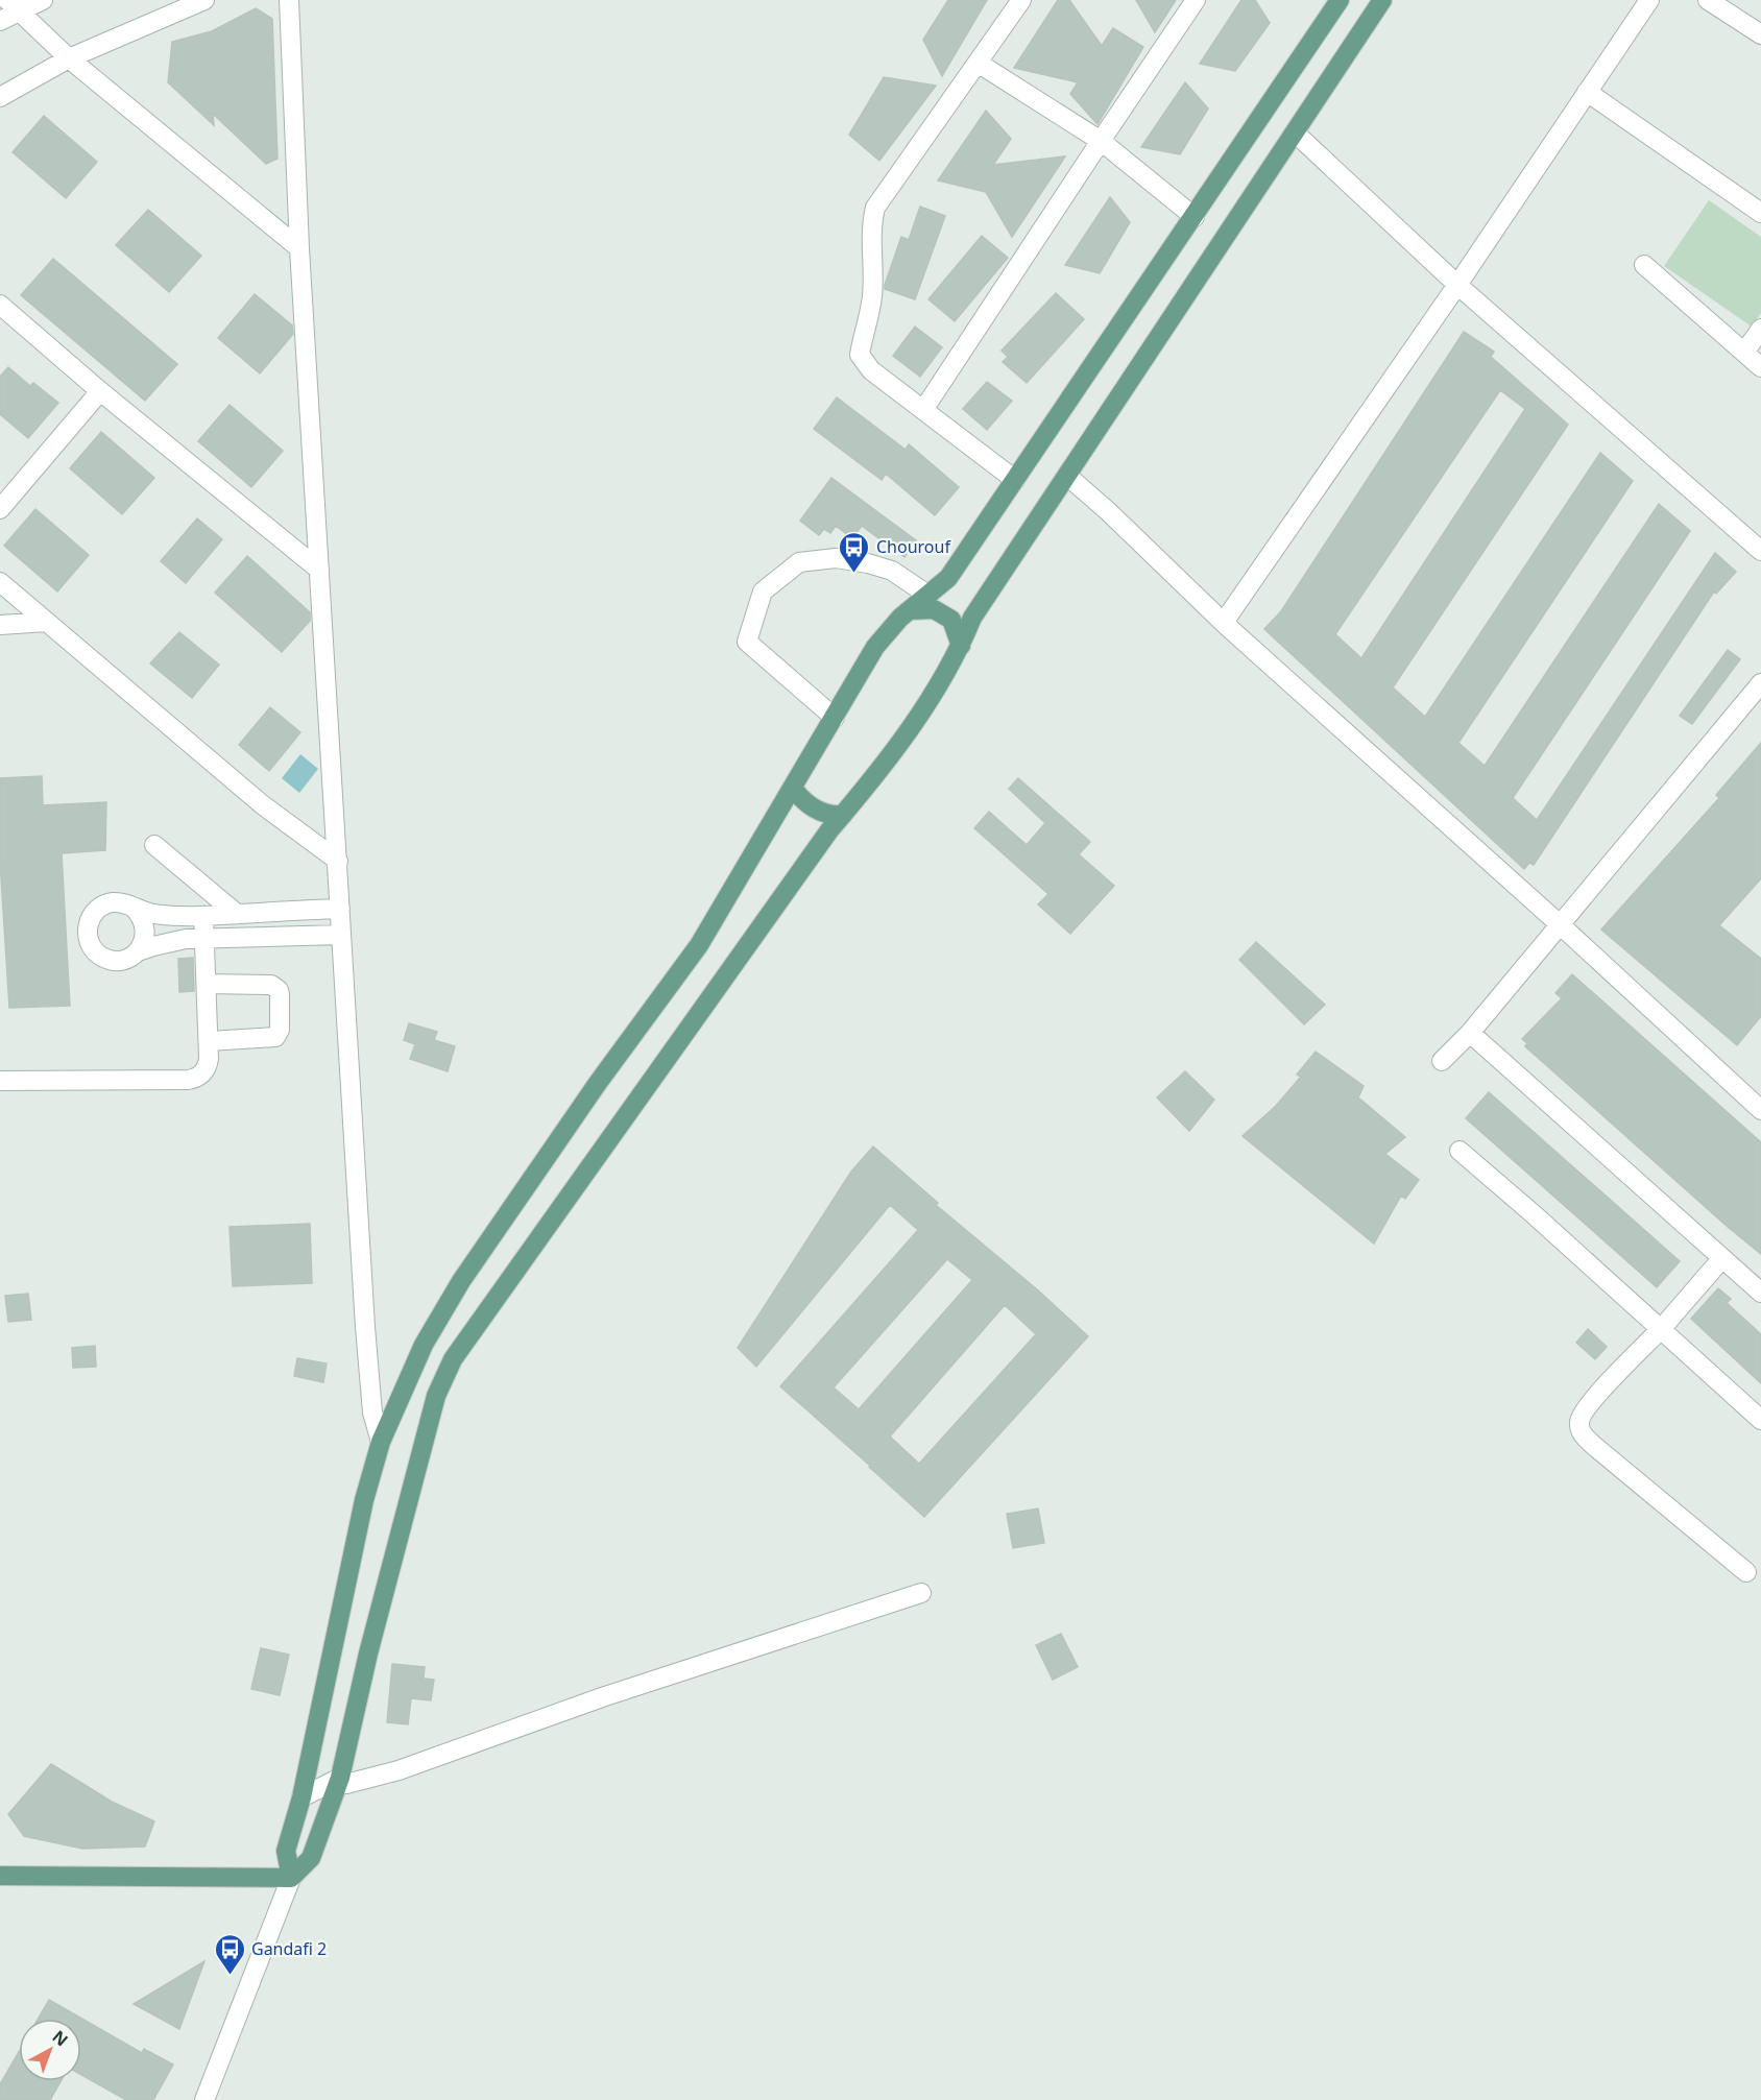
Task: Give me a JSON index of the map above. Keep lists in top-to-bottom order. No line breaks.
{"places":{"bus stop":["Chourouf","Gandafi 2"]},"north":"top right"}
